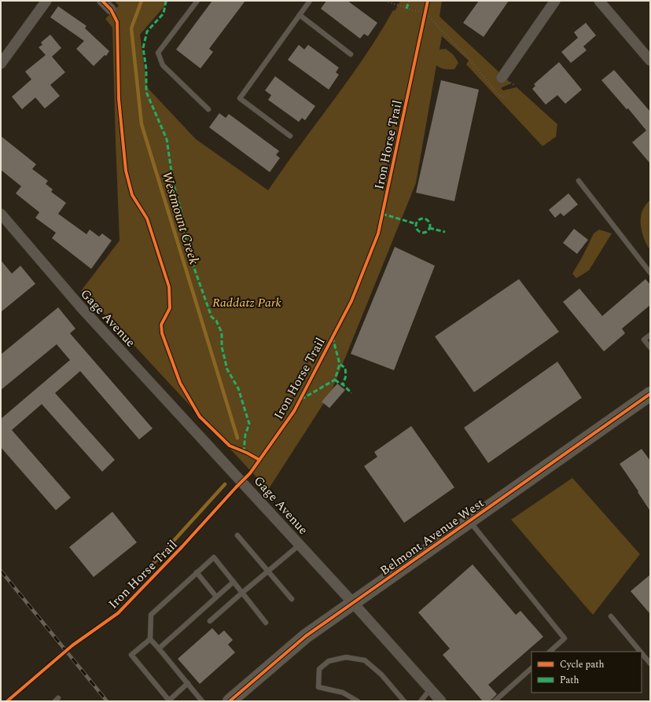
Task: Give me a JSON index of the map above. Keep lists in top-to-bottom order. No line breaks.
{"streets":{"street":["Gage Avenue","Belmont Avenue West"],"cycle path":["Iron Horse Trail"]},"crossings":[["Gage Avenue","Belmont Avenue West"]],"water":["Westmount Creek"],"parks":["Raddatz Park"],"legend":["Cycle path","Path"]}
